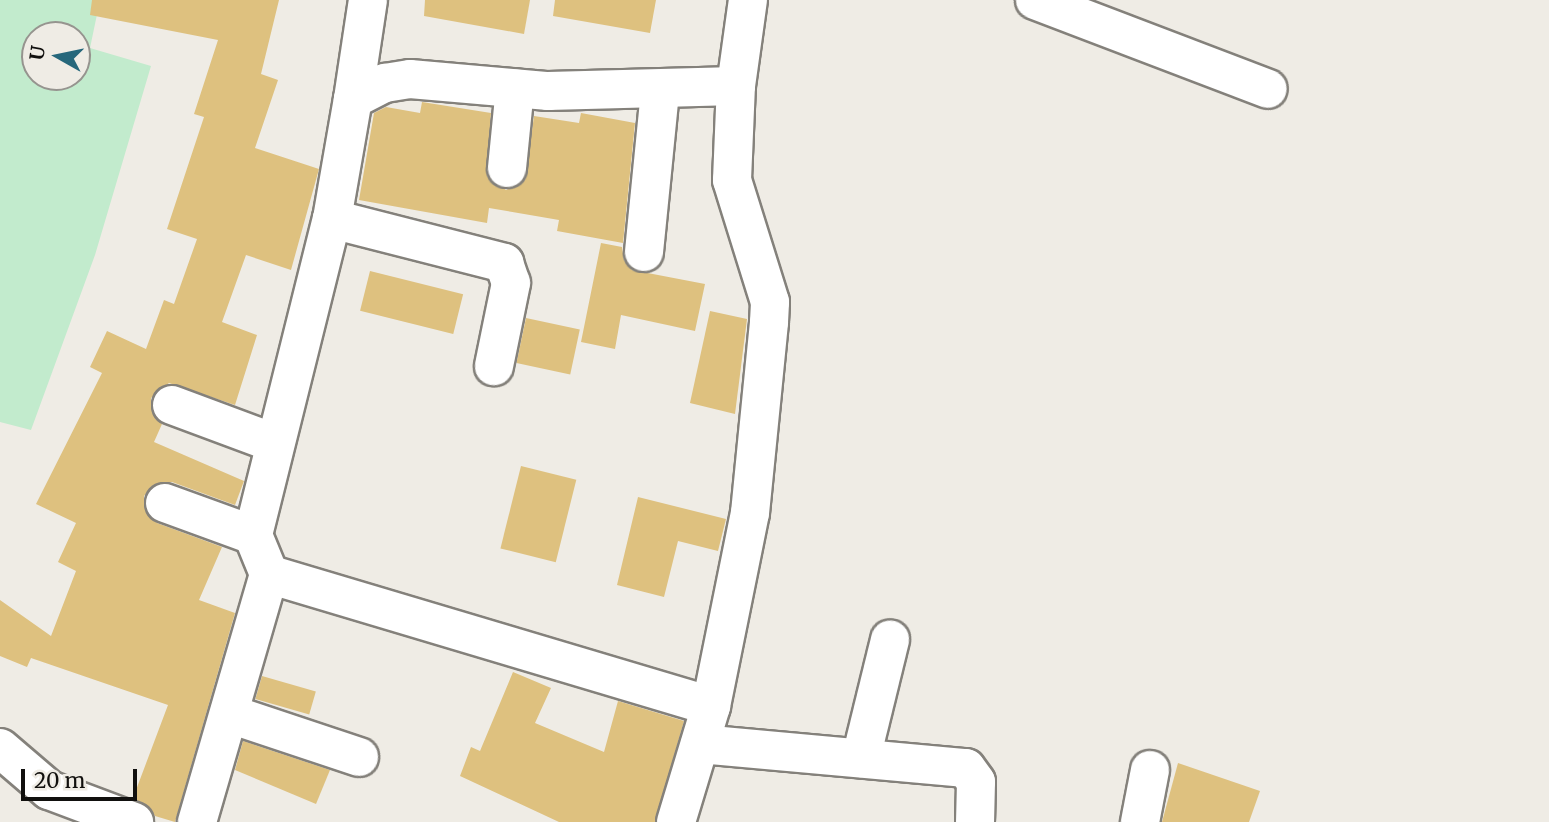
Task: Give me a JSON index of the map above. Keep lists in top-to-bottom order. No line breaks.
{"scale_bar":"20 m","north":"left"}
